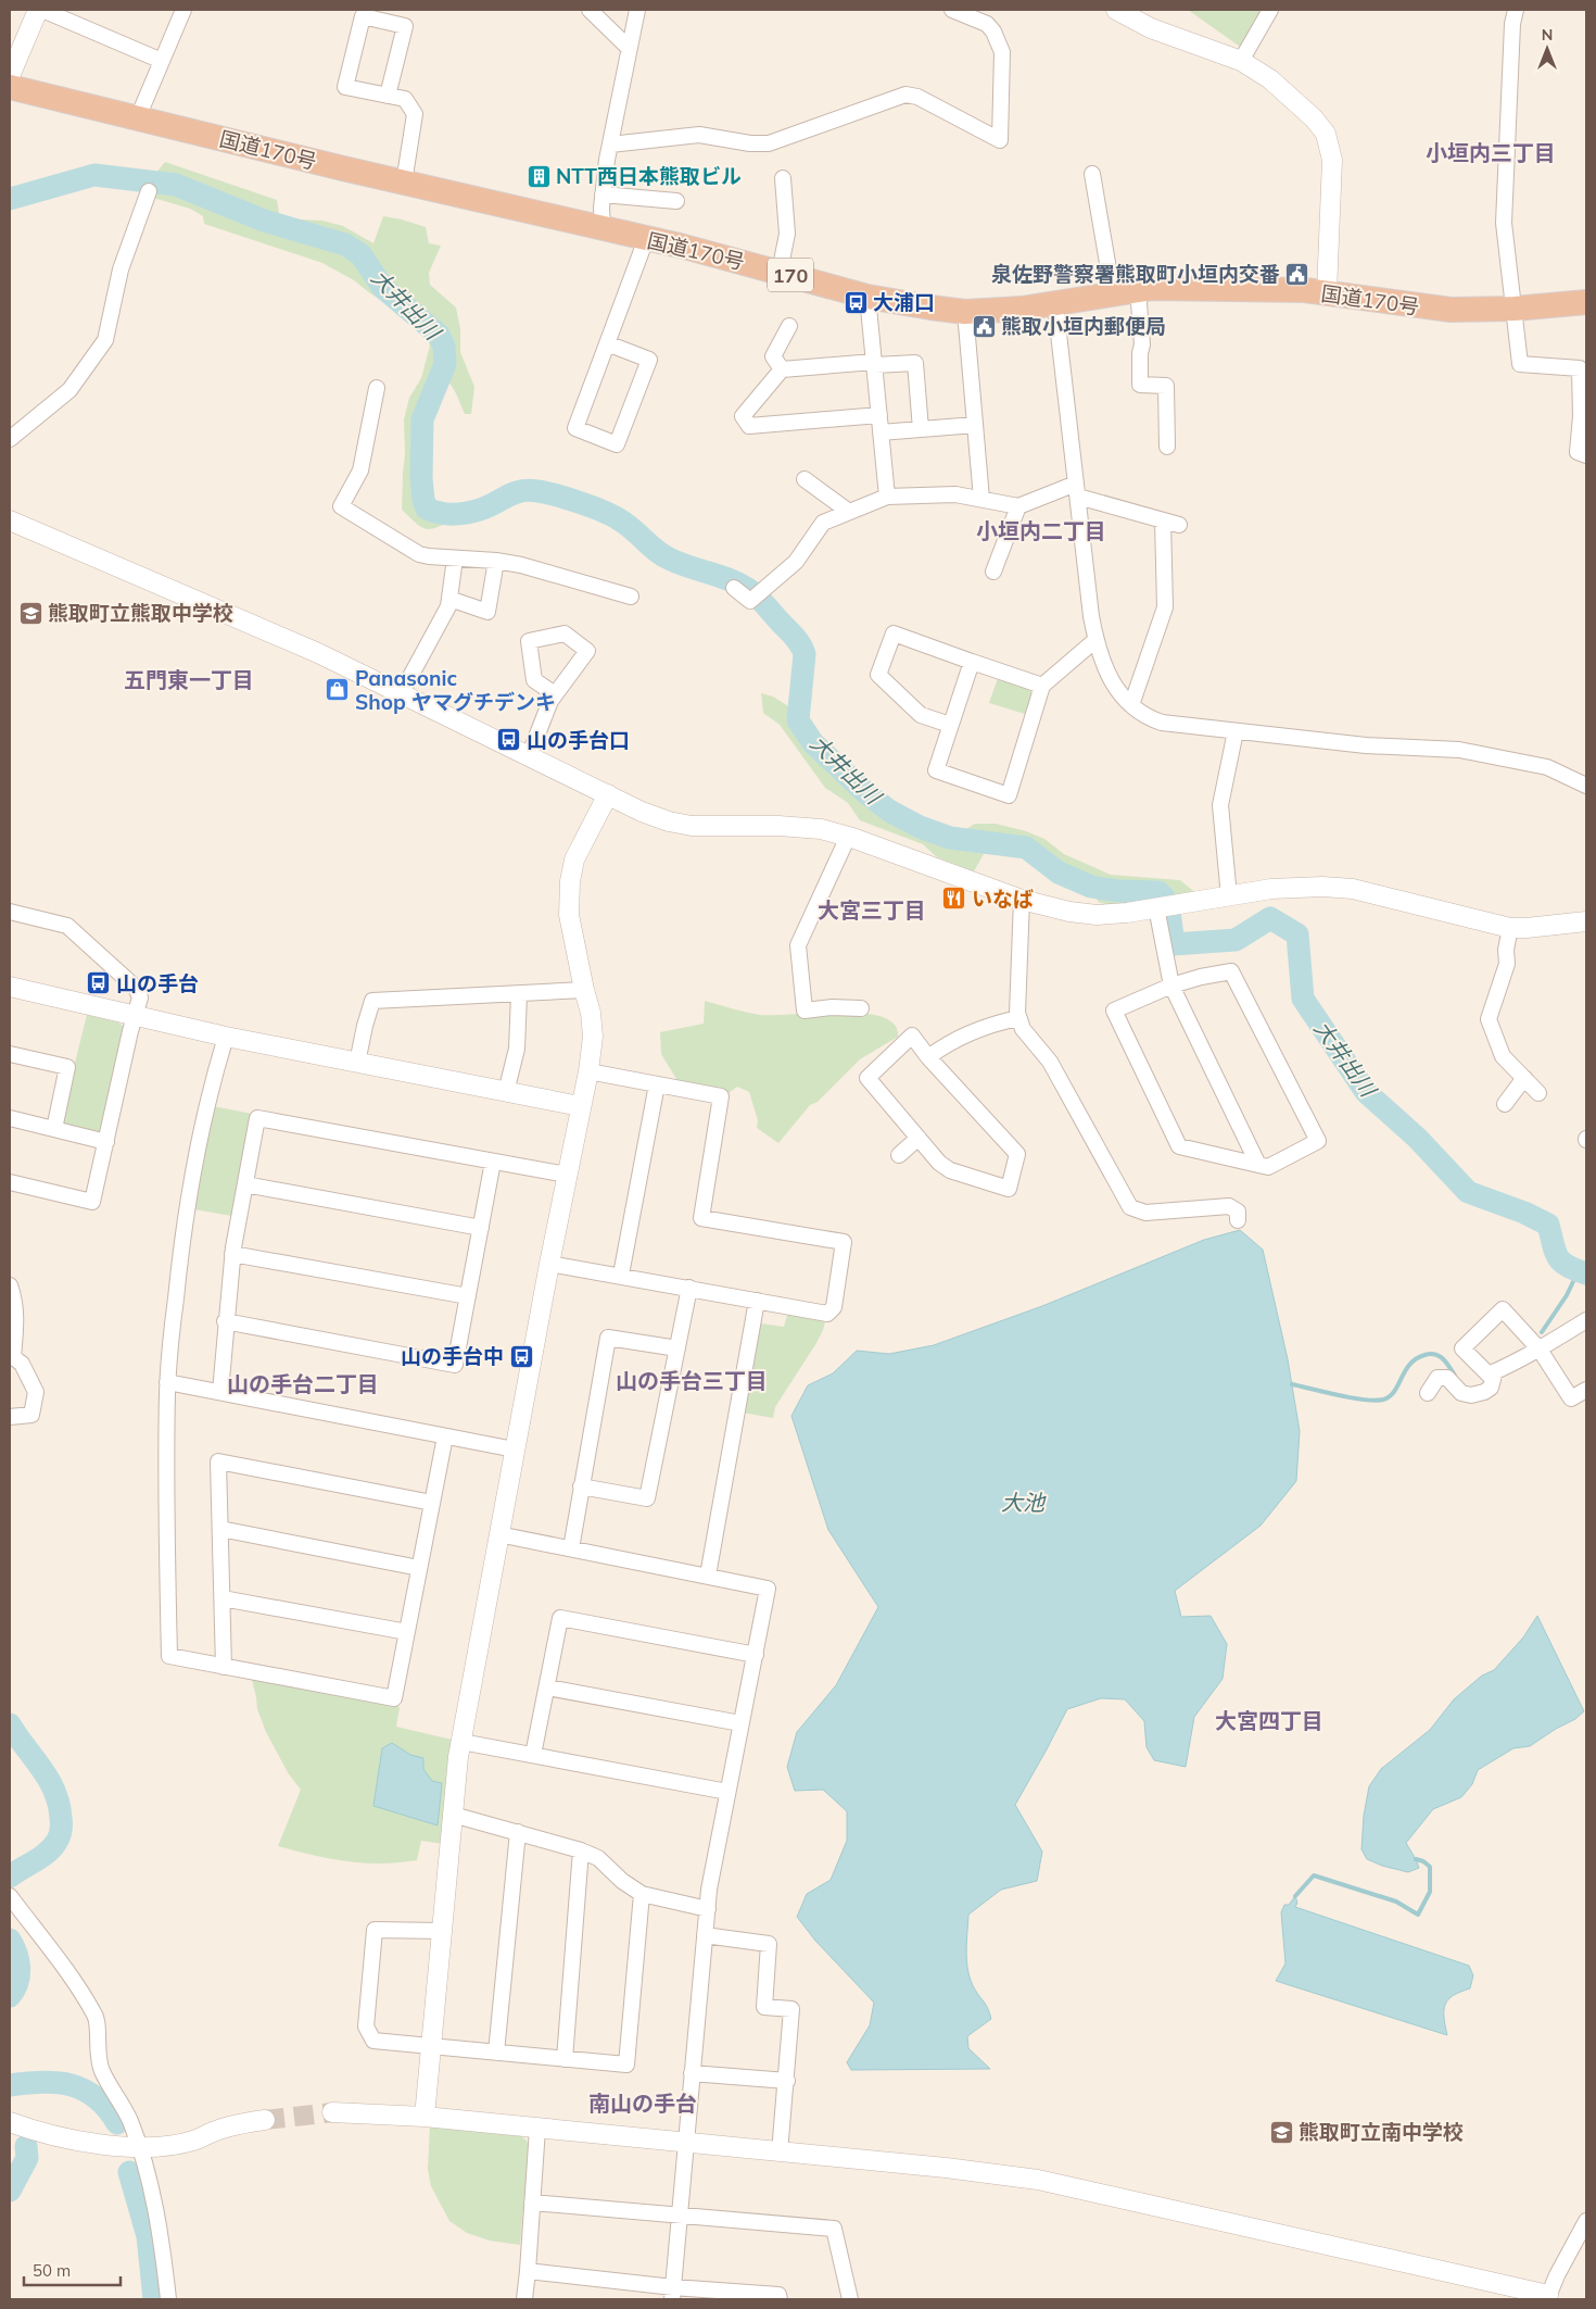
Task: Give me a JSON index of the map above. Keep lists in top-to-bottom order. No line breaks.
{"streets":{"highway":["国道170号","170"]},"districts":["小垣内三丁目","小垣内二丁目","五門東一丁目","大宮三丁目","山の手台三丁目","山の手台二丁目","大宮四丁目","南山の手台"],"water":["大井出川","大池"],"places":{"building":["NTT西日本熊取ビル"],"public building":["泉佐野警察署熊取町小垣内交番","熊取小垣内郵便局"],"bus stop":["大浦口","山の手台口","山の手台","山の手台中"],"school or university":["熊取町立熊取中学校","熊取町立南中学校"],"shop":["Panasonic Shop ヤマグチデンキ"],"restaurant":["いなば"]},"scale_bar":"50 m","north":"top"}
